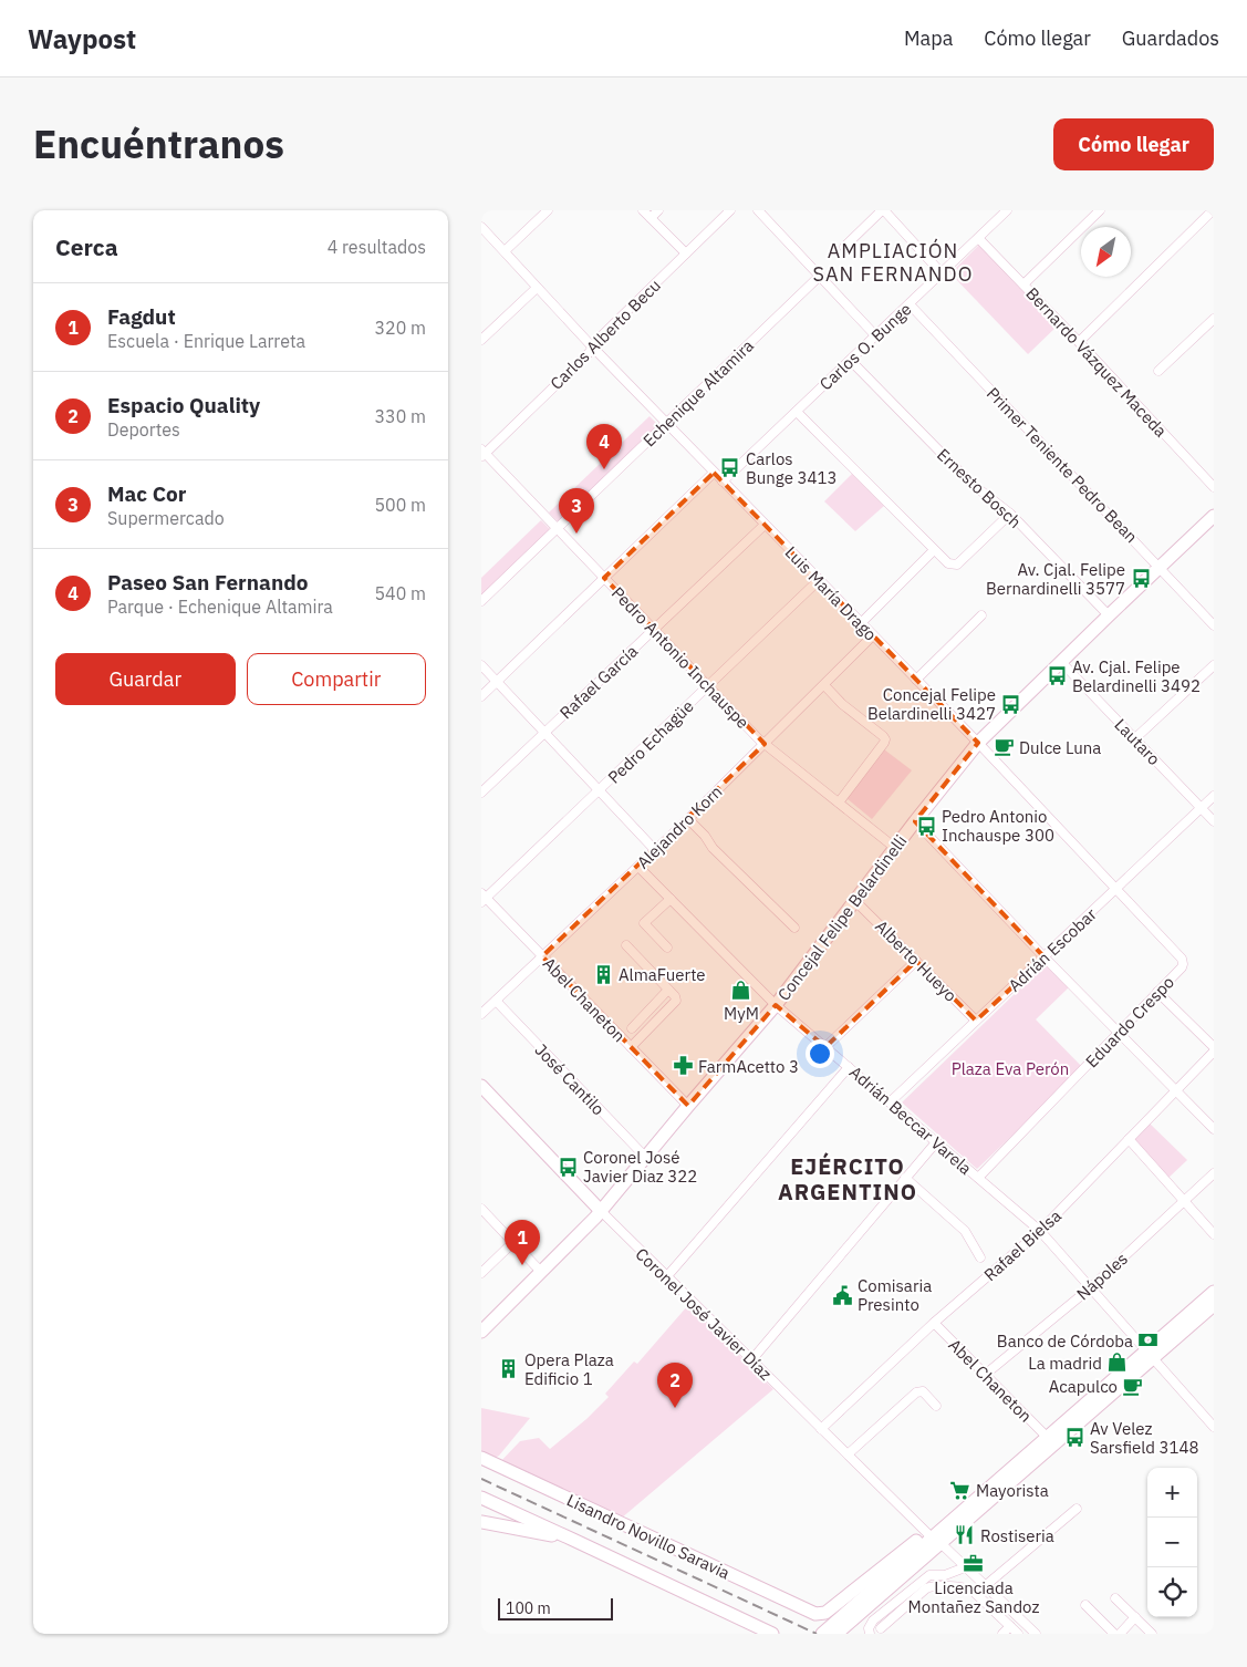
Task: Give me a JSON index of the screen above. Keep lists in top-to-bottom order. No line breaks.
{"streets":{"main road":["Concejal Felipe Belardinelli","Coronel José Javier Díaz","Lisandro Novillo Saravia"],"street":["Carlos Alberto Becu","Carlos O. Bunge","Bernardo Vázquez Maceda","Echenique Altamira","Primer Teniente Pedro Bean","Ernesto Bosch","Luis María Drago","Pedro Antonio Inchauspe","Rafael García","Pedro Echagüe","Lautaro","Alejandro Korn","Adrián Escobar","Alberto Hueyo","Abel Chaneton","Eduardo Crespo","José Cantilo","Adrián Beccar Varela","Rafael Bielsa","Nápoles"]},"crossings":[["Carlos Alberto Becu","Luis María Drago"],["Carlos Alberto Becu","Pedro Antonio Inchauspe"],["Carlos O. Bunge","Bernardo Vázquez Maceda"],["Carlos O. Bunge","Primer Teniente Pedro Bean"],["Carlos O. Bunge","Ernesto Bosch"],["Carlos O. Bunge","Luis María Drago"],["Echenique Altamira","Luis María Drago"],["Echenique Altamira","Pedro Antonio Inchauspe"],["Primer Teniente Pedro Bean","Concejal Felipe Belardinelli"],["Ernesto Bosch","Concejal Felipe Belardinelli"],["Luis María Drago","Rafael García"],["Luis María Drago","Pedro Echagüe"],["Luis María Drago","Alejandro Korn"],["Luis María Drago","Concejal Felipe Belardinelli"],["Luis María Drago","Adrián Escobar"],["Luis María Drago","Eduardo Crespo"],["Pedro Antonio Inchauspe","Rafael García"],["Pedro Antonio Inchauspe","Pedro Echagüe"],["Pedro Antonio Inchauspe","Alejandro Korn"],["Pedro Antonio Inchauspe","Concejal Felipe Belardinelli"],["Pedro Echagüe","Abel Chaneton"],["Lautaro","Concejal Felipe Belardinelli"],["Lautaro","Adrián Escobar"],["Alejandro Korn","Abel Chaneton"],["Alejandro Korn","José Cantilo"],["Alejandro Korn","Adrián Beccar Varela"],["Concejal Felipe Belardinelli","Alberto Hueyo"],["Concejal Felipe Belardinelli","Abel Chaneton"],["Concejal Felipe Belardinelli","José Cantilo"],["Concejal Felipe Belardinelli","Adrián Beccar Varela"],["Concejal Felipe Belardinelli","Coronel José Javier Díaz"],["Adrián Escobar","Alberto Hueyo"],["Adrián Escobar","Adrián Beccar Varela"],["Abel Chaneton","Rafael Bielsa"],["Abel Chaneton","Nápoles"],["Eduardo Crespo","Adrián Beccar Varela"],["Adrián Beccar Varela","Rafael Bielsa"],["Adrián Beccar Varela","Nápoles"],["Rafael Bielsa","Coronel José Javier Díaz"],["Coronel José Javier Díaz","Lisandro Novillo Saravia"]],"districts":["AMPLIACIÓN SAN FERNANDO","EJÉRCITO ARGENTINO"],"parks":["Plaza Eva Perón"],"places":{"bus stop":["Carlos Bunge 3413","Av. Cjal. Felipe Bernardinelli 3577","Av. Cjal. Felipe Belardinelli 3492","Concejal Felipe Belardinelli 3427","Pedro Antonio Inchauspe 300","Coronel José Javier Diaz 322","Av Velez Sarsfield 3148"],"cafe":["Dulce Luna","Acapulco"],"building":["AlmaFuerte","Opera Plaza Edificio 1"],"shop":["MyM","La madrid"],"pharmacy":["FarmAcetto 3"],"public building":["Comisaria Presinto"],"bank":["Banco de Córdoba"],"supermarket":["Mayorista"],"restaurant":["Rostiseria"],"office":["Licenciada Montañez Sandoz"]},"scale_bar":"100 m","north":"bottom left","page":{"header":"Waypost","nav":["Mapa","Cómo llegar","Guardados"],"title":"Encuéntranos","buttons":["Cómo llegar",["Guardar","Compartir"]],"heading":["Cerca","4 resultados"],"list":[{"mark":"1","name":"Fagdut","note":"Escuela · Enrique Larreta","value":"320 m"},{"mark":"2","name":"Espacio Quality","note":"Deportes","value":"330 m"},{"mark":"3","name":"Mac Cor","note":"Supermercado","value":"500 m"},{"mark":"4","name":"Paseo San Fernando","note":"Parque · Echenique Altamira","value":"540 m"}],"pins":["4","3","1","2"],"map_buttons":["+","−"],"scale":"100 m"}}
